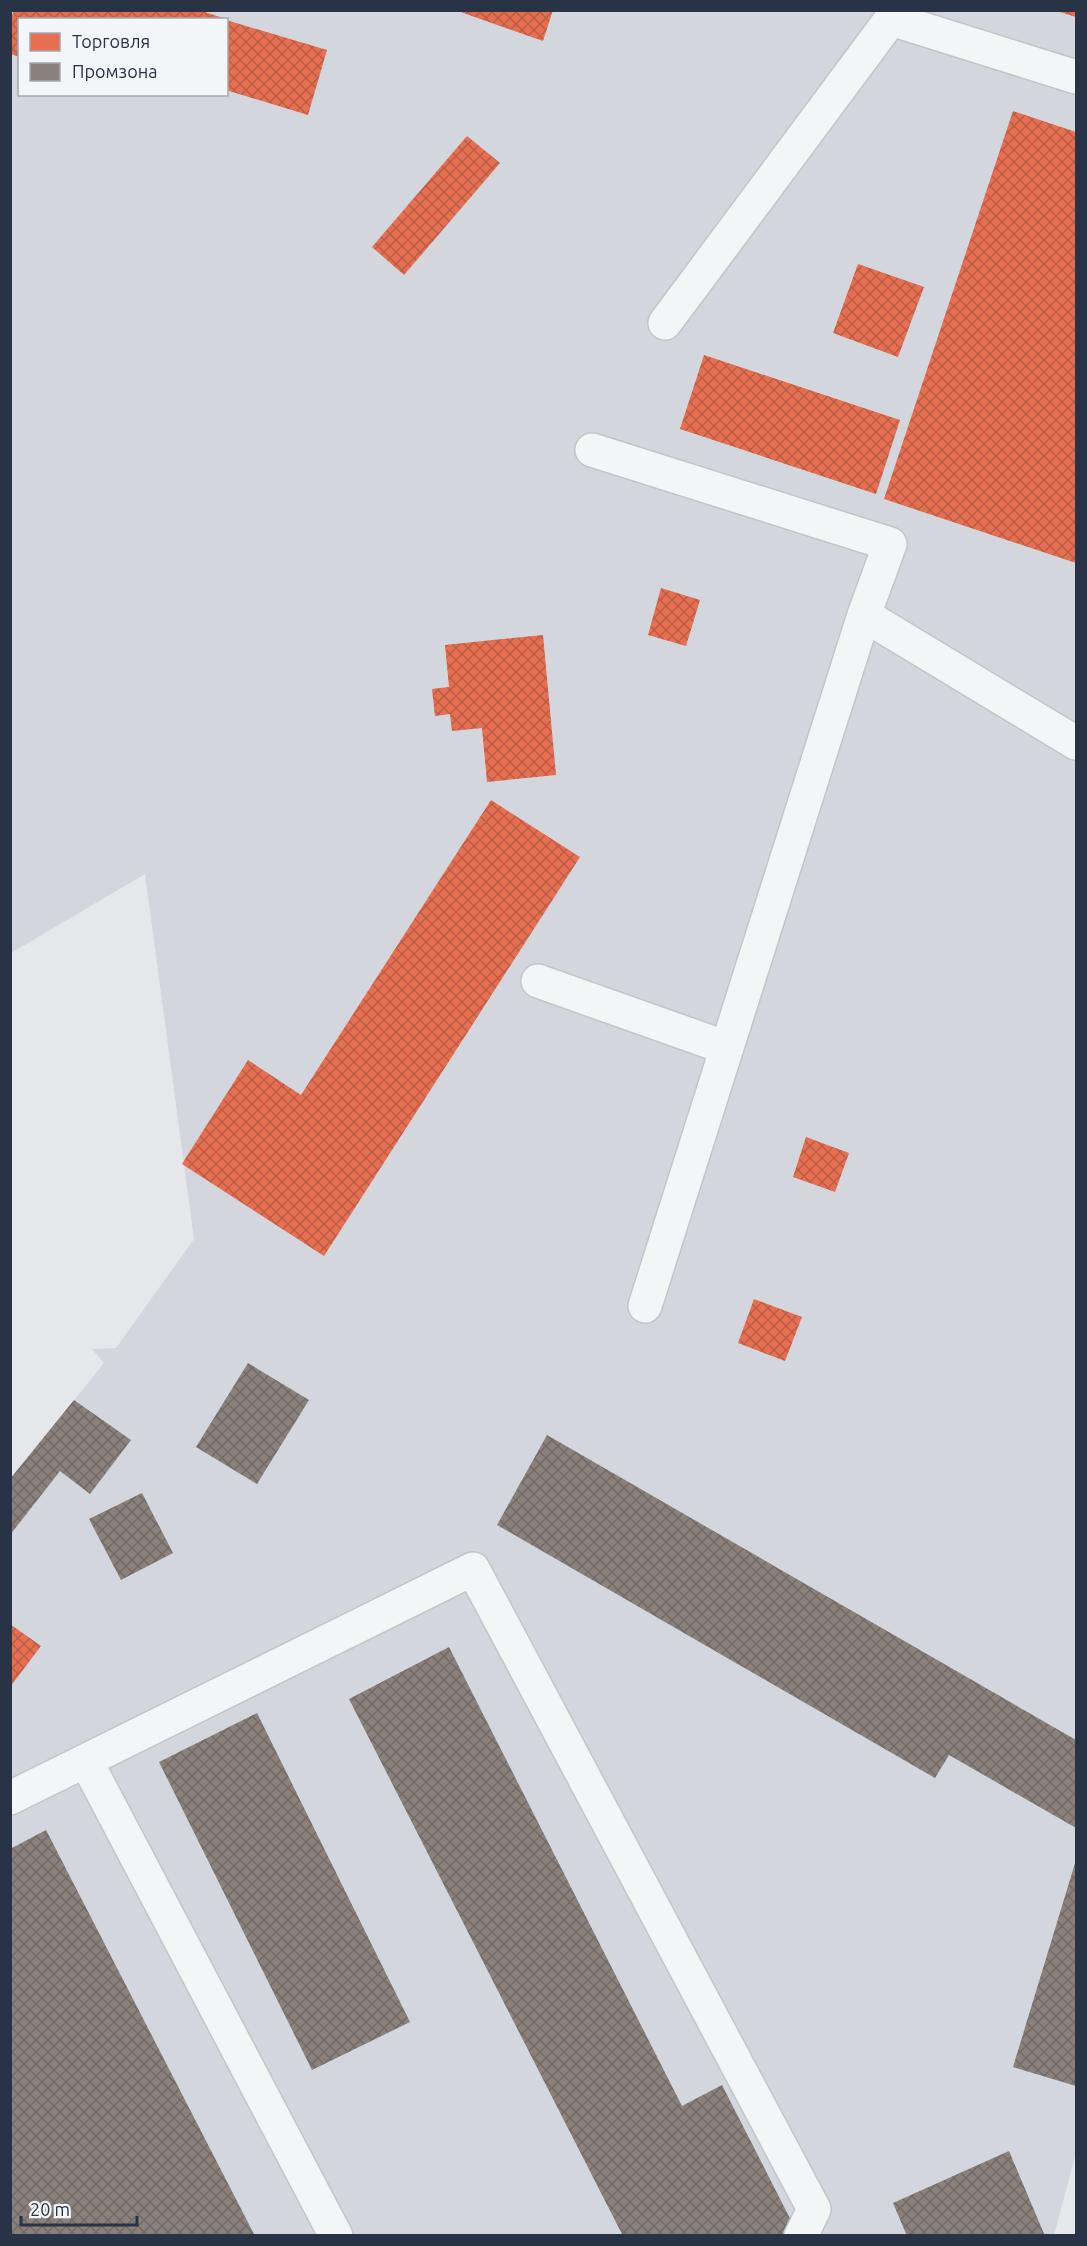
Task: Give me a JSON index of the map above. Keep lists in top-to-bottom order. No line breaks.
{"legend":["Торговля","Промзона"],"scale_bar":"20 m"}
